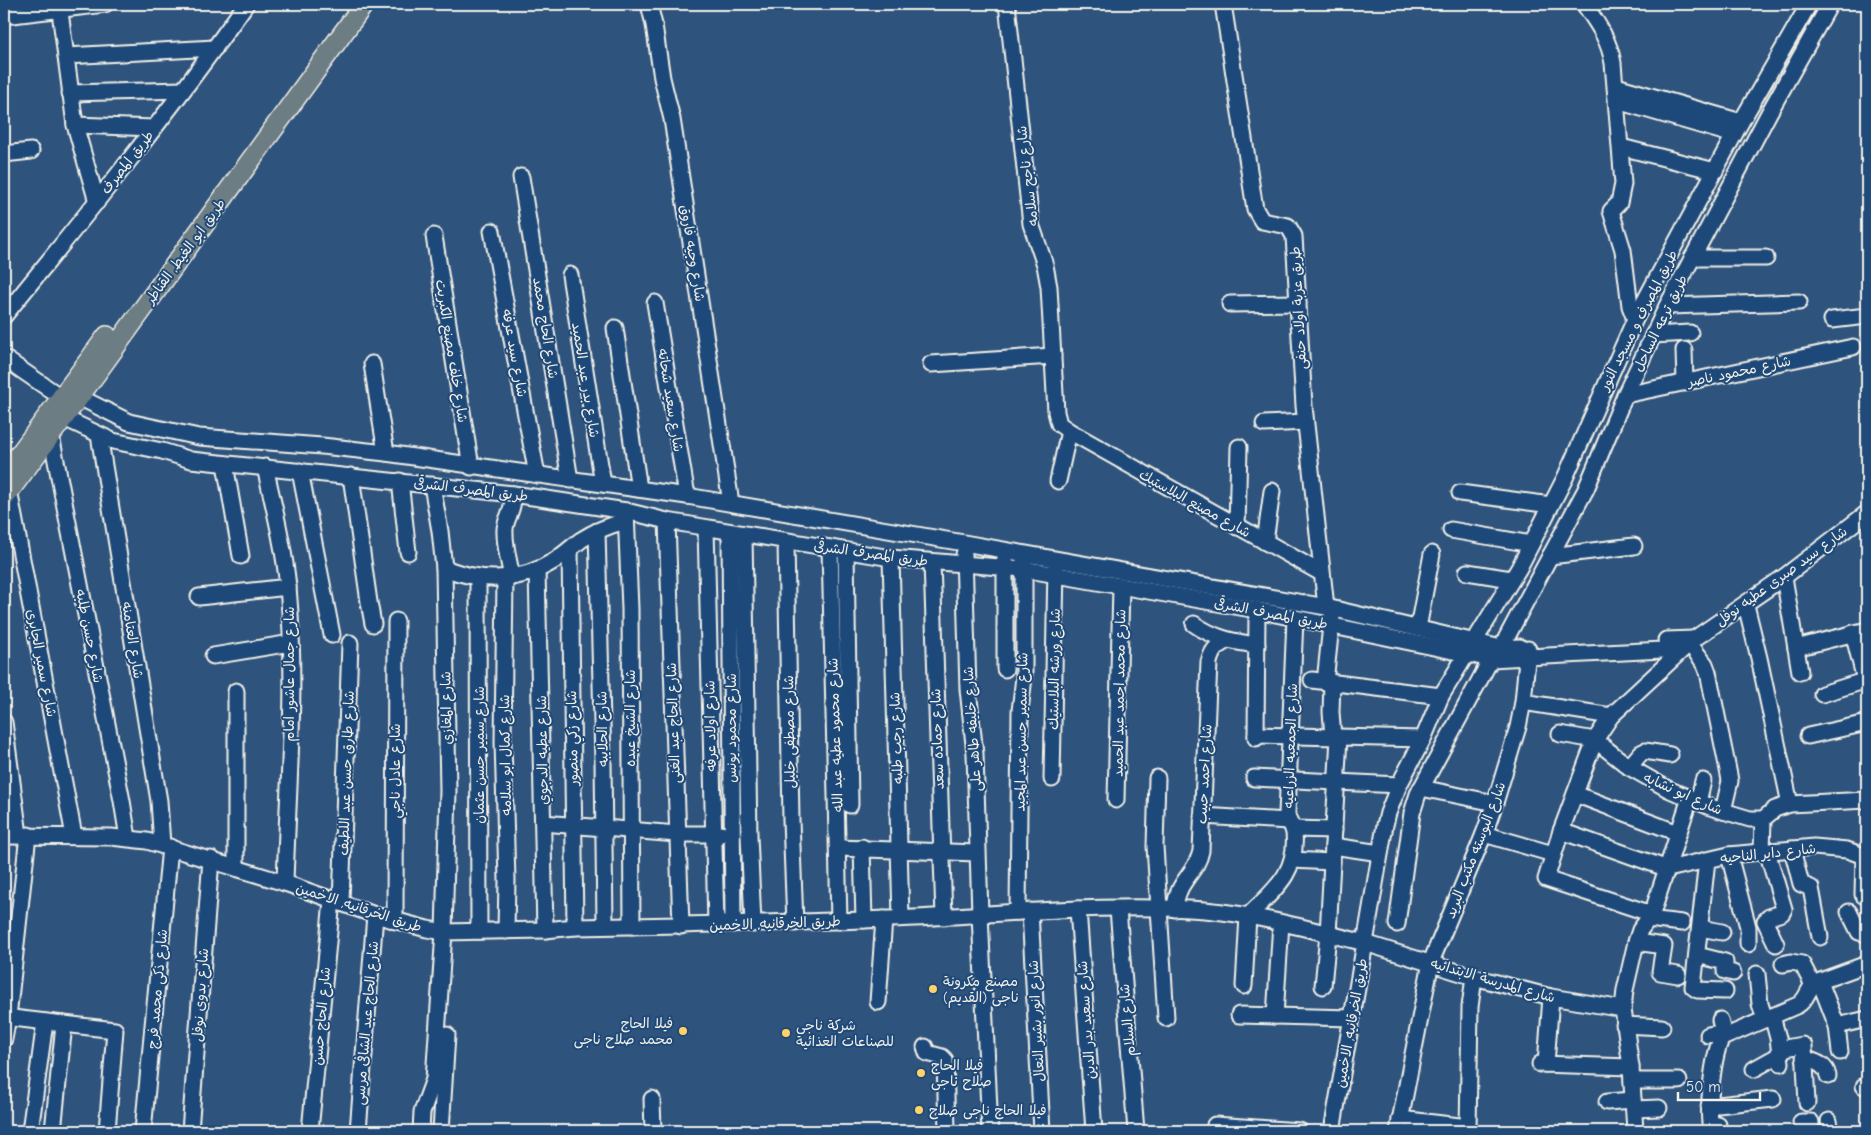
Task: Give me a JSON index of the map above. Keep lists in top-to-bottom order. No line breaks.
{"streets":{"main road":["طريق ابو الغيط, القناطر"],"street":["طريق المصرف","شارع ناجح سلامه","شارع وجيه فاروق","طريق عزبة اولاد حنفى","طريق المصرف و مسجد النور","طريق ترعه الساحل","شارع الحاج محمد","شارع خلف مصنع الكبريت","شارع سيد عرفه","شارع محمود ناصر","شارع بدر عبد الحميد","شارع سعيد شحاته","طريق المصرف الشرقى","شارع مصنع البلاستيك","شارع سيد صبرى عطيه نوفل","شارع حسن طلبه","شارع العتامنه","شارع سمير الجابرى","شارع ورشه البلاستيك","شارع جمال عاشور امام","شارع محمد احمد عبد الحميد","شارع المغازي","شارع الشيخ عبده","شارع الحاج عبد الغنى","شارع اولاد عرفه","شارع محمود يونس","شارع الحلايبه","شارع خليفه طاهر على","شارع مصطفى خليل","شارع سمير حسن عبد المجيد","شارع محمود عطيه عبد الله","شارع زكي منصور","شارع رجب طلبه","شارع حماده سعد","شارع الجمعيه الزراعيه","شارع عطيه الدجوي","شارع سمير حسن عثمان","شارع كمال ابو سلامه","شارع عادل ناجي","شارع طارق حسن عبد اللطيف","شارع احمد حبيب","شارع ابو نشابه","شارع البوسته مكتب البريد","شارع داير الناحيه","طريق الخرقانيه, الاخمين","شارع المدرسة الابتدائيه","شارع ذكى محمد فرج","شارع بدوى نوفل","شارع الحاج حسن","شارع سعيد بدر الدين","شارع السلام","شارع انور بشير النعال","شارع الحاج عبد الشافى مرسى"]},"crossings":[["شارع ناجح سلامه","شارع مصنع البلاستيك"],["طريق ابو الغيط, القناطر","طريق المصرف الشرقى"],["طريق ابو الغيط, القناطر","شارع حسن طلبه"],["طريق ابو الغيط, القناطر","شارع سمير الجابرى"],["شارع وجيه فاروق","طريق المصرف الشرقى"],["طريق عزبة اولاد حنفى","طريق المصرف الشرقى"],["طريق عزبة اولاد حنفى","شارع مصنع البلاستيك"],["طريق عزبة اولاد حنفى","طريق الخرقانيه, الاخمين"],["طريق المصرف و مسجد النور","طريق المصرف الشرقى"],["طريق المصرف و مسجد النور","طريق الخرقانيه, الاخمين"],["طريق المصرف و مسجد النور","شارع المدرسة الابتدائيه"],["طريق ترعه الساحل","شارع محمود ناصر"],["طريق ترعه الساحل","طريق المصرف الشرقى"],["شارع الحاج محمد","طريق المصرف الشرقى"],["شارع خلف مصنع الكبريت","طريق المصرف الشرقى"],["شارع سيد عرفه","طريق المصرف الشرقى"],["شارع بدر عبد الحميد","طريق المصرف الشرقى"],["شارع سعيد شحاته","طريق المصرف الشرقى"],["طريق المصرف الشرقى","شارع سيد صبرى عطيه نوفل"],["طريق المصرف الشرقى","شارع العتامنه"],["طريق المصرف الشرقى","شارع ورشه البلاستيك"],["طريق المصرف الشرقى","شارع جمال عاشور امام"],["طريق المصرف الشرقى","شارع محمد احمد عبد الحميد"],["طريق المصرف الشرقى","شارع المغازي"],["طريق المصرف الشرقى","شارع الشيخ عبده"],["طريق المصرف الشرقى","شارع الحاج عبد الغنى"],["طريق المصرف الشرقى","شارع اولاد عرفه"],["طريق المصرف الشرقى","شارع محمود يونس"],["طريق المصرف الشرقى","شارع خليفه طاهر على"],["طريق المصرف الشرقى","شارع مصطفى خليل"],["طريق المصرف الشرقى","شارع سمير حسن عبد المجيد"],["طريق المصرف الشرقى","شارع محمود عطيه عبد الله"],["طريق المصرف الشرقى","شارع رجب طلبه"],["طريق المصرف الشرقى","شارع حماده سعد"],["طريق المصرف الشرقى","شارع الجمعيه الزراعيه"],["طريق المصرف الشرقى","شارع كمال ابو سلامه"],["طريق المصرف الشرقى","شارع البوسته مكتب البريد"],["شارع سيد صبرى عطيه نوفل","شارع ابو نشابه"],["شارع حسن طلبه","طريق الخرقانيه, الاخمين"],["شارع العتامنه","طريق الخرقانيه, الاخمين"],["شارع العتامنه","شارع ذكى محمد فرج"],["شارع سمير الجابرى","طريق الخرقانيه, الاخمين"],["شارع جمال عاشور امام","طريق الخرقانيه, الاخمين"],["شارع المغازي","طريق الخرقانيه, الاخمين"],["شارع الشيخ عبده","طريق الخرقانيه, الاخمين"],["شارع الحاج عبد الغنى","طريق الخرقانيه, الاخمين"],["شارع اولاد عرفه","طريق الخرقانيه, الاخمين"],["شارع محمود يونس","طريق الخرقانيه, الاخمين"],["شارع الحلايبه","طريق الخرقانيه, الاخمين"],["شارع خليفه طاهر على","طريق الخرقانيه, الاخمين"],["شارع مصطفى خليل","طريق الخرقانيه, الاخمين"],["شارع سمير حسن عبد المجيد","طريق الخرقانيه, الاخمين"],["شارع سمير حسن عبد المجيد","شارع انور بشير النعال"],["شارع محمود عطيه عبد الله","طريق الخرقانيه, الاخمين"],["شارع زكي منصور","طريق الخرقانيه, الاخمين"],["شارع رجب طلبه","طريق الخرقانيه, الاخمين"],["شارع حماده سعد","طريق الخرقانيه, الاخمين"],["شارع الجمعيه الزراعيه","طريق الخرقانيه, الاخمين"],["شارع عطيه الدجوي","طريق الخرقانيه, الاخمين"],["شارع سمير حسن عثمان","طريق الخرقانيه, الاخمين"],["شارع كمال ابو سلامه","طريق الخرقانيه, الاخمين"],["شارع عادل ناجي","طريق الخرقانيه, الاخمين"],["شارع طارق حسن عبد اللطيف","طريق الخرقانيه, الاخمين"],["شارع طارق حسن عبد اللطيف","شارع الحاج حسن"],["شارع احمد حبيب","طريق الخرقانيه, الاخمين"],["شارع البوسته مكتب البريد","شارع المدرسة الابتدائيه"],["طريق الخرقانيه, الاخمين","شارع المدرسة الابتدائيه"],["طريق الخرقانيه, الاخمين","شارع ذكى محمد فرج"],["طريق الخرقانيه, الاخمين","شارع بدوى نوفل"],["طريق الخرقانيه, الاخمين","شارع الحاج حسن"],["طريق الخرقانيه, الاخمين","شارع سعيد بدر الدين"],["طريق الخرقانيه, الاخمين","شارع السلام"],["طريق الخرقانيه, الاخمين","شارع انور بشير النعال"],["طريق الخرقانيه, الاخمين","شارع الحاج عبد الشافى مرسى"]],"places":["مصنع مكرونة ناجى (القديم)","فيلا الحاج محمد صلاح ناجى","شركة ناجى للصناعات الغذائية","فيلا الحاج صلاح ناجى","فيلا الحاج ناجى صلاح"],"scale_bar":"50 m"}
